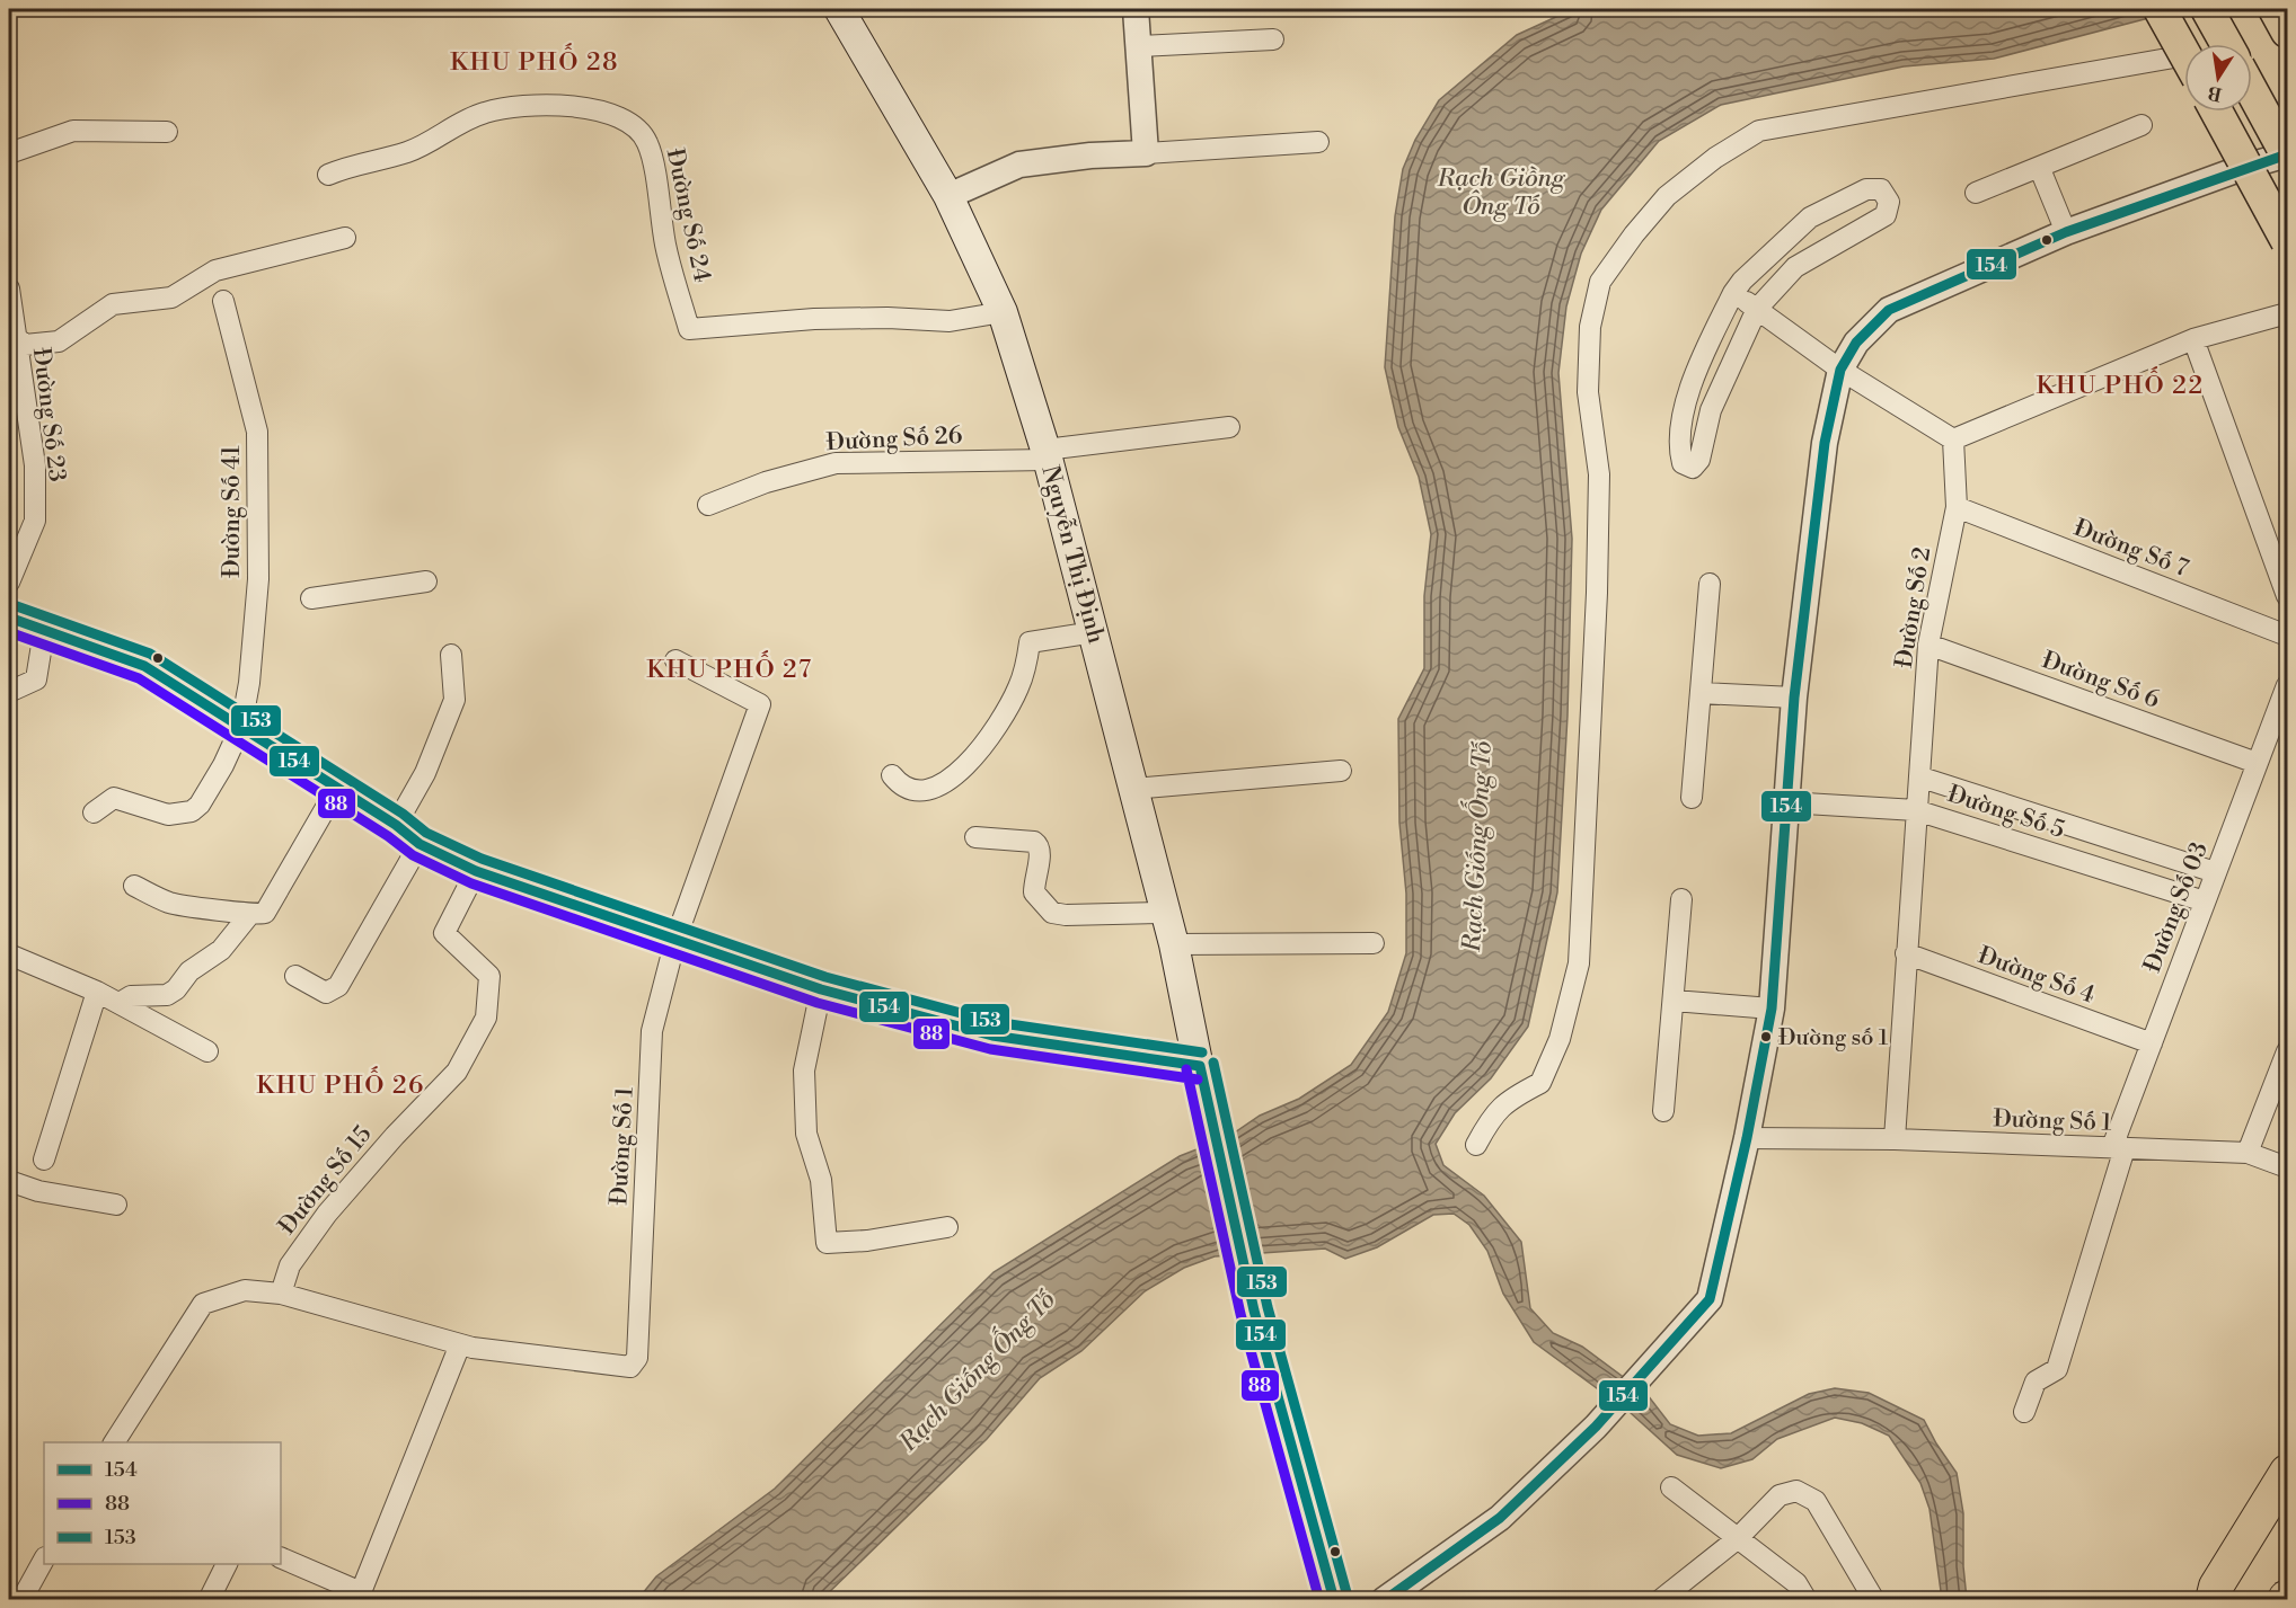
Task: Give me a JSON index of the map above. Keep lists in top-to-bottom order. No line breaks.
{"streets":{"main road":["Nguyễn Thị Định"],"street":["Đường Số 24","Đường Số 23","Đường Số 26","Đường Số 41","Đường Số 7","Đường Số 2","Đường Số 6","Đường Số 5","Đường Số 03","Đường Số 4","Đường Số 1","Đường Số 15"]},"crossings":[["Đường Số 24","Nguyễn Thị Định"],["Đường Số 26","Nguyễn Thị Định"],["Đường Số 7","Đường Số 2"],["Đường Số 2","Đường Số 6"],["Đường Số 2","Đường Số 5"],["Đường Số 2","Đường Số 4"],["Đường Số 2","Đường Số 1"],["Đường Số 6","Đường Số 03"],["Đường Số 5","Đường Số 03"],["Đường Số 03","Đường Số 4"],["Đường Số 03","Đường Số 1"]],"districts":["KHU PHỐ 28","KHU PHỐ 22","KHU PHỐ 27","KHU PHỐ 26"],"water":["Rạch Giồng Ông Tố","Rạch Giống Ống Tố"],"places":["Đường số 1"],"lines":["transit line 154","transit line 153","transit line 88"],"legend":["154","88","153"],"north":"bottom"}
